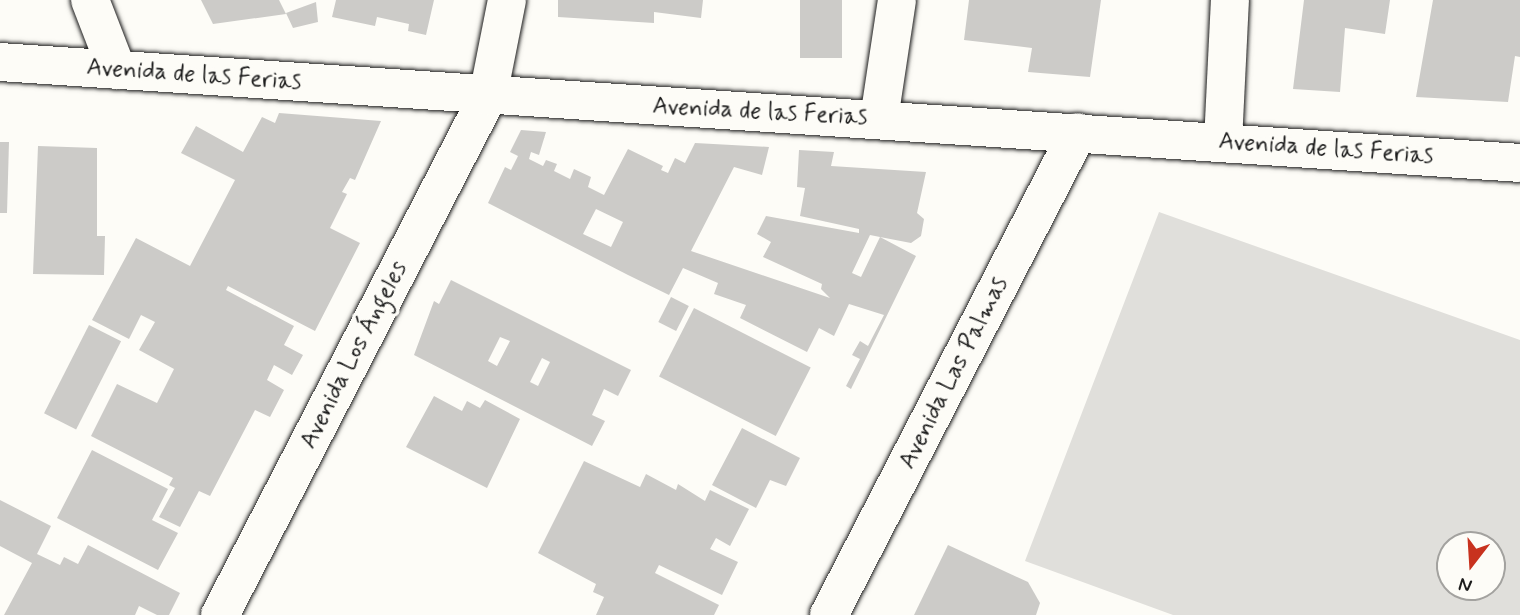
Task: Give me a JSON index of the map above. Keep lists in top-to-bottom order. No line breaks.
{"streets":{"main road":["Avenida de las Ferias","Avenida Los Ángeles","Avenida Las Palmas"]},"crossings":[["Avenida de las Ferias","Avenida Los Ángeles"],["Avenida de las Ferias","Avenida Las Palmas"]],"north":"bottom"}
